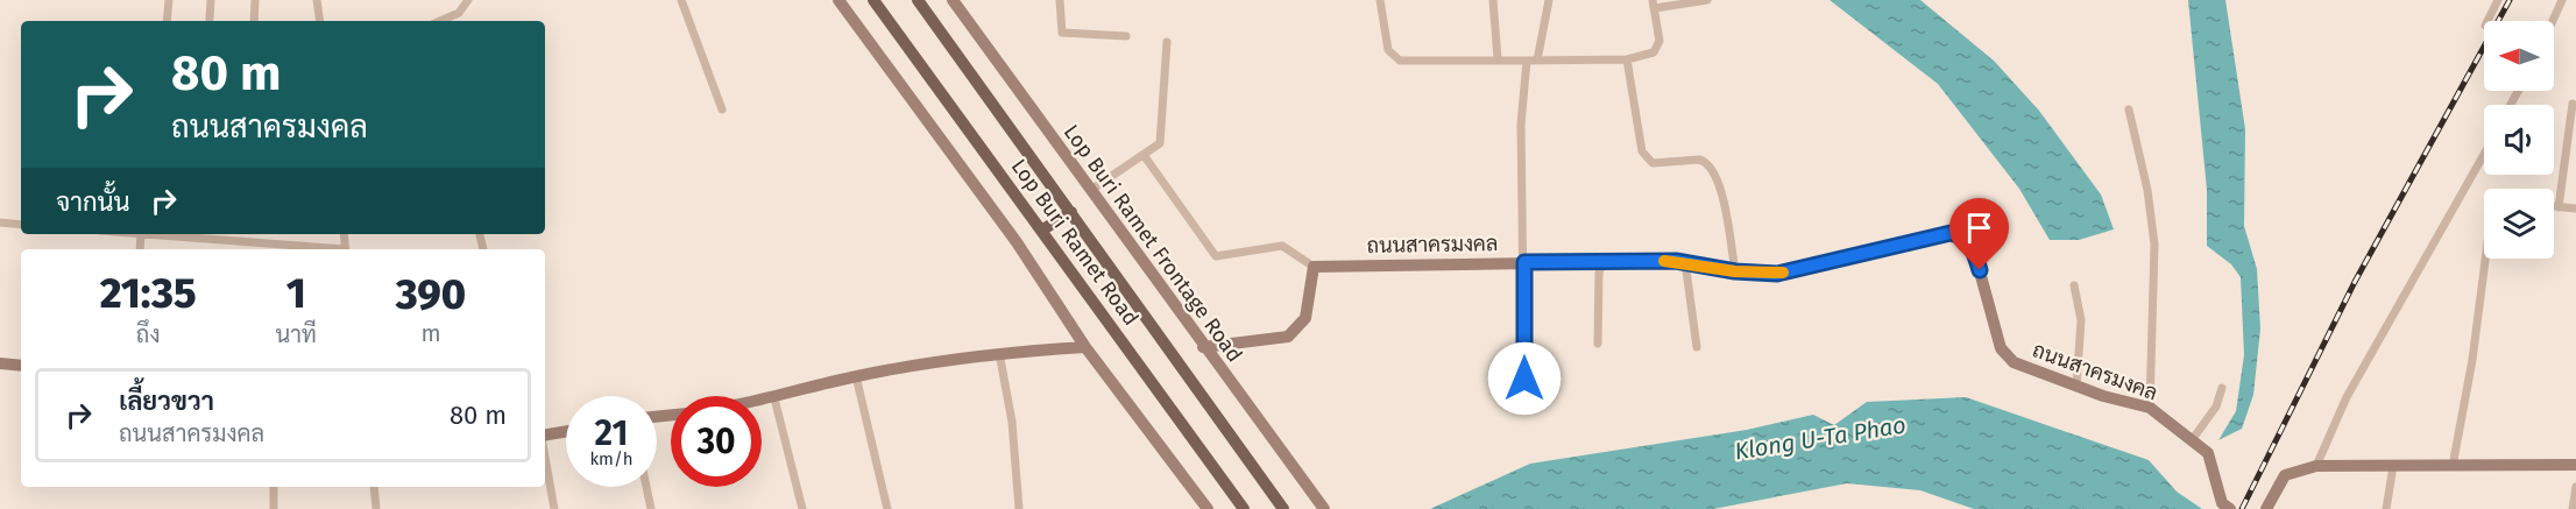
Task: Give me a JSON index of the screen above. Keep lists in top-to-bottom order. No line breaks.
{"streets":{"main road":["Lop Buri Ramet Road"],"street":["Lop Buri Ramet Frontage Road","ถนนสาครมงคล"]},"water":["Klong U-Ta Phao"],"north":"left","page":{"turn":["80 m","ถนนสาครมงคล"],"then":"จากนั้น","eta":["21:35","ถึง","1","นาที","390","m"],"list":[{"name":"เลี้ยวขวา","note":"ถนนสาครมงคล","value":"80 m"}],"speed":"21 km/h","limit":"30"}}
